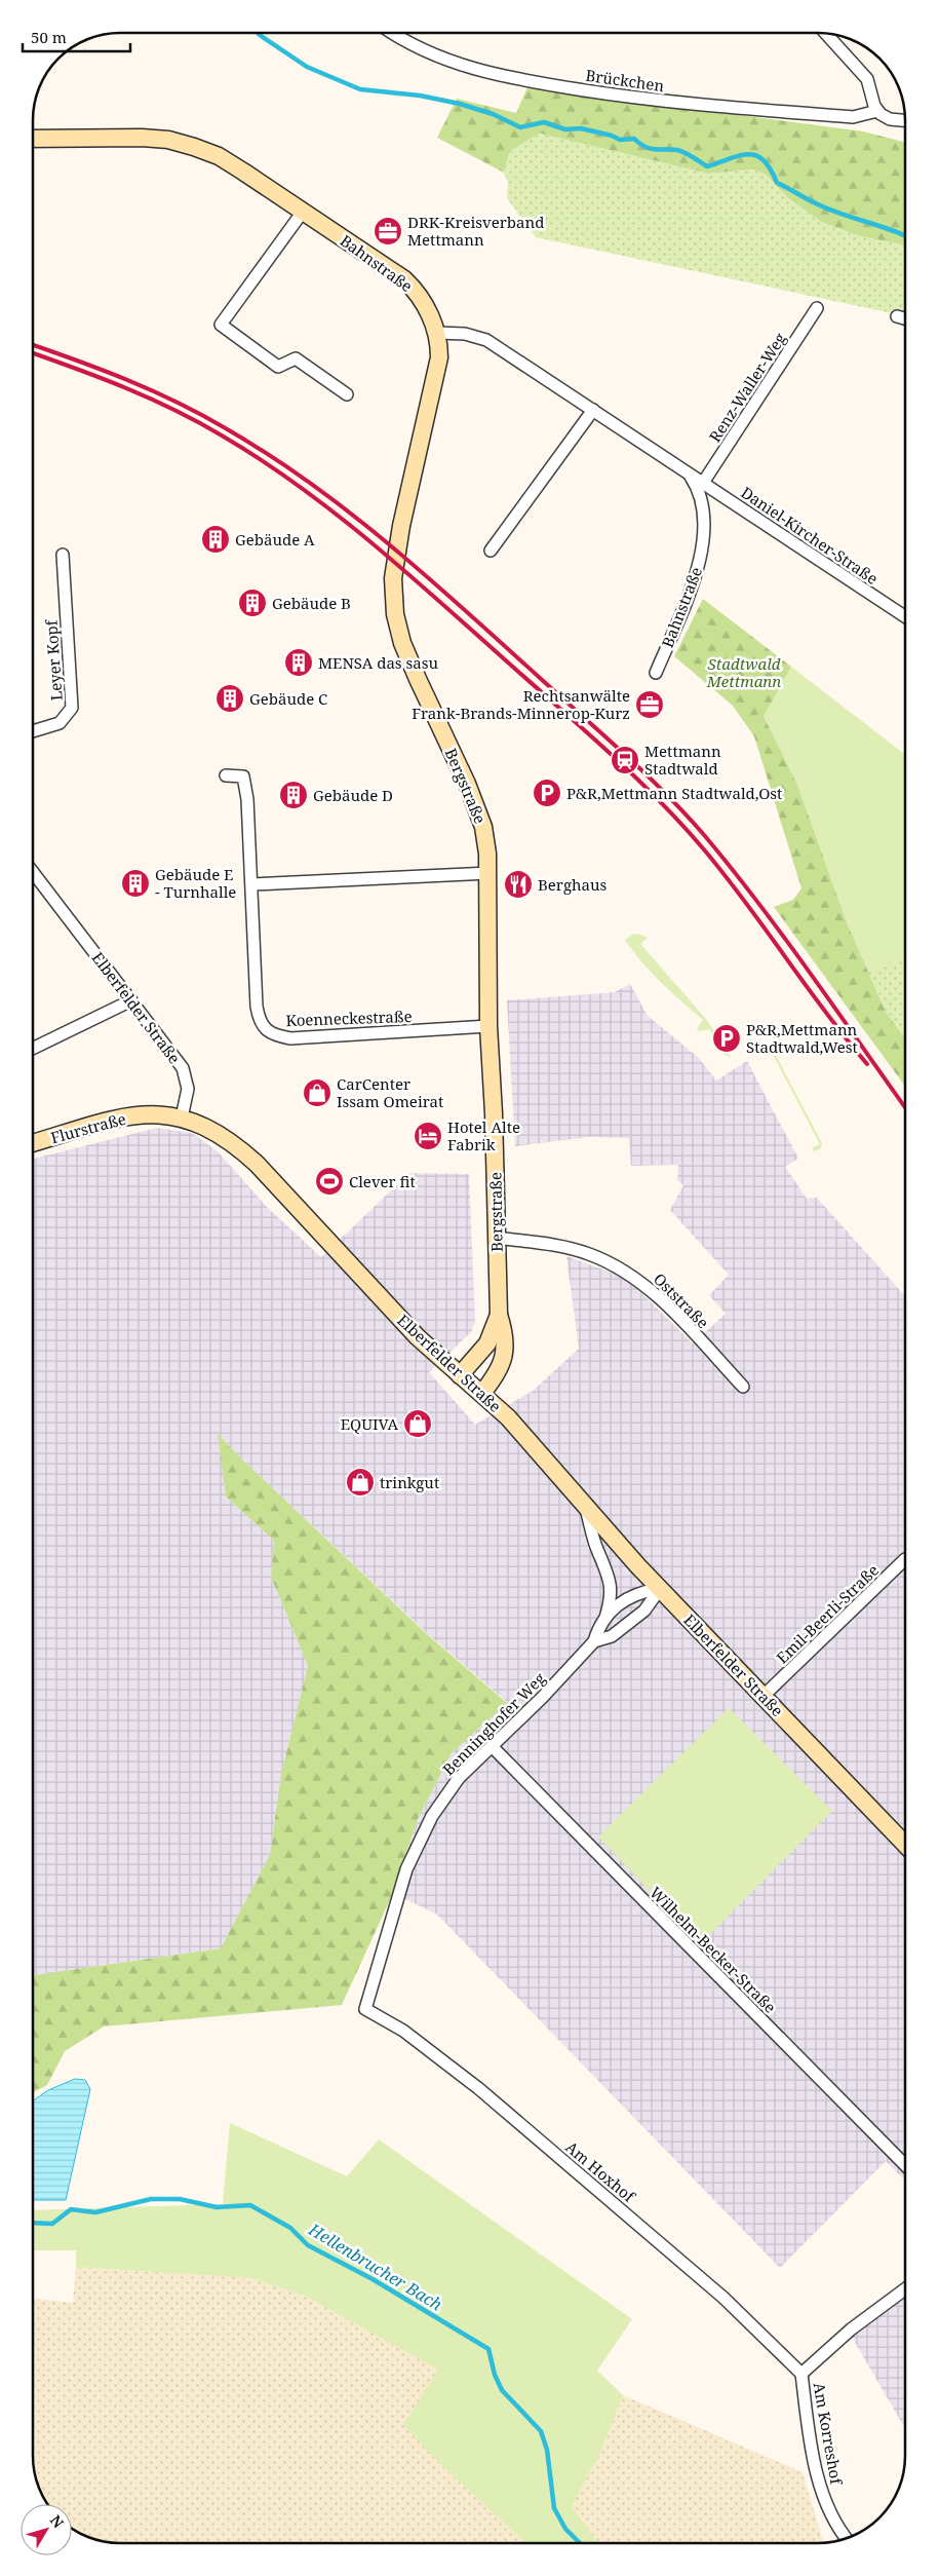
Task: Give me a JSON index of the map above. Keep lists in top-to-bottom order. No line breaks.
{"streets":{"street":["Brückchen","Bahnstraße","Renz-Waller-Weg","Daniel-Kircher-Straße","Leyer Kopf","Bergstraße","Elberfelder Straße","Koenneckestraße","Flurstraße","Oststraße","Emil-Beerli-Straße","Benninghofer Weg","Wilhelm-Becker-Straße","Am Hoxhof","Am Korreshof"]},"crossings":[["Bahnstraße","Daniel-Kircher-Straße"],["Bahnstraße","Bergstraße"],["Renz-Waller-Weg","Daniel-Kircher-Straße"],["Bergstraße","Elberfelder Straße"],["Bergstraße","Koenneckestraße"],["Bergstraße","Oststraße"],["Elberfelder Straße","Flurstraße"],["Elberfelder Straße","Emil-Beerli-Straße"],["Elberfelder Straße","Benninghofer Weg"],["Benninghofer Weg","Wilhelm-Becker-Straße"],["Benninghofer Weg","Am Hoxhof"],["Am Hoxhof","Am Korreshof"]],"water":["Hellenbrucher Bach"],"parks":["Stadtwald Mettmann"],"places":{"office":["DRK-Kreisverband Mettmann","Rechtsanwälte Frank-Brands-Minnerop-Kurz"],"building":["Gebäude A","Gebäude B","MENSA das sasu","Gebäude C","Gebäude D","Gebäude E - Turnhalle"],"station":["Mettmann Stadtwald"],"parking":["P&R,Mettmann Stadtwald,Ost","P&R,Mettmann Stadtwald,West"],"restaurant":["Berghaus"],"shop":["CarCenter Issam Omeirat","EQUIVA","trinkgut"],"hotel":["Hotel Alte Fabrik"],"sports":["Clever fit"]},"scale_bar":"50 m","north":"top right"}
